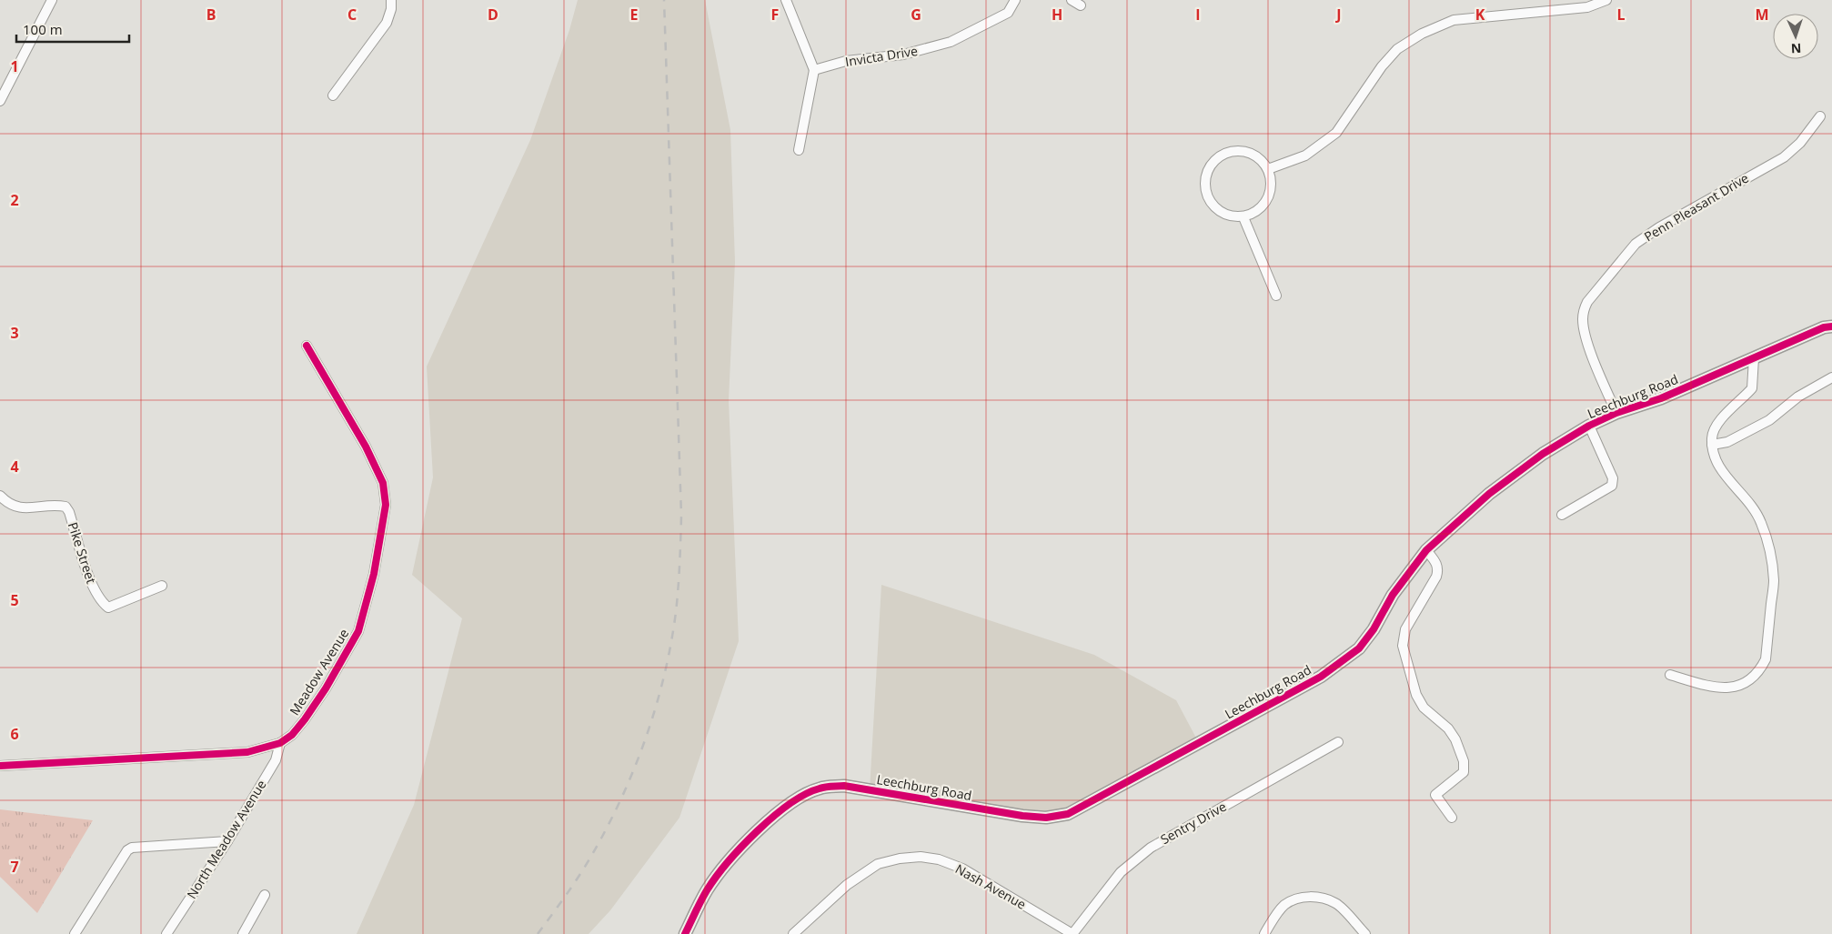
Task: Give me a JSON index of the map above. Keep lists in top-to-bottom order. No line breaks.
{"streets":{"street":["Invicta Drive","Penn Pleasant Drive","Leechburg Road","Pike Street","Meadow Avenue","Sentry Drive","North Meadow Avenue","Nash Avenue"]},"crossings":[["Penn Pleasant Drive","Leechburg Road"],["Meadow Avenue","North Meadow Avenue"],["Sentry Drive","Nash Avenue"]],"scale_bar":"100 m","north":"bottom","grid":{"columns":["B","C","D","E","F","G","H","I","J","K","L","M"],"rows":["1","2","3","4","5","6","7"]}}
